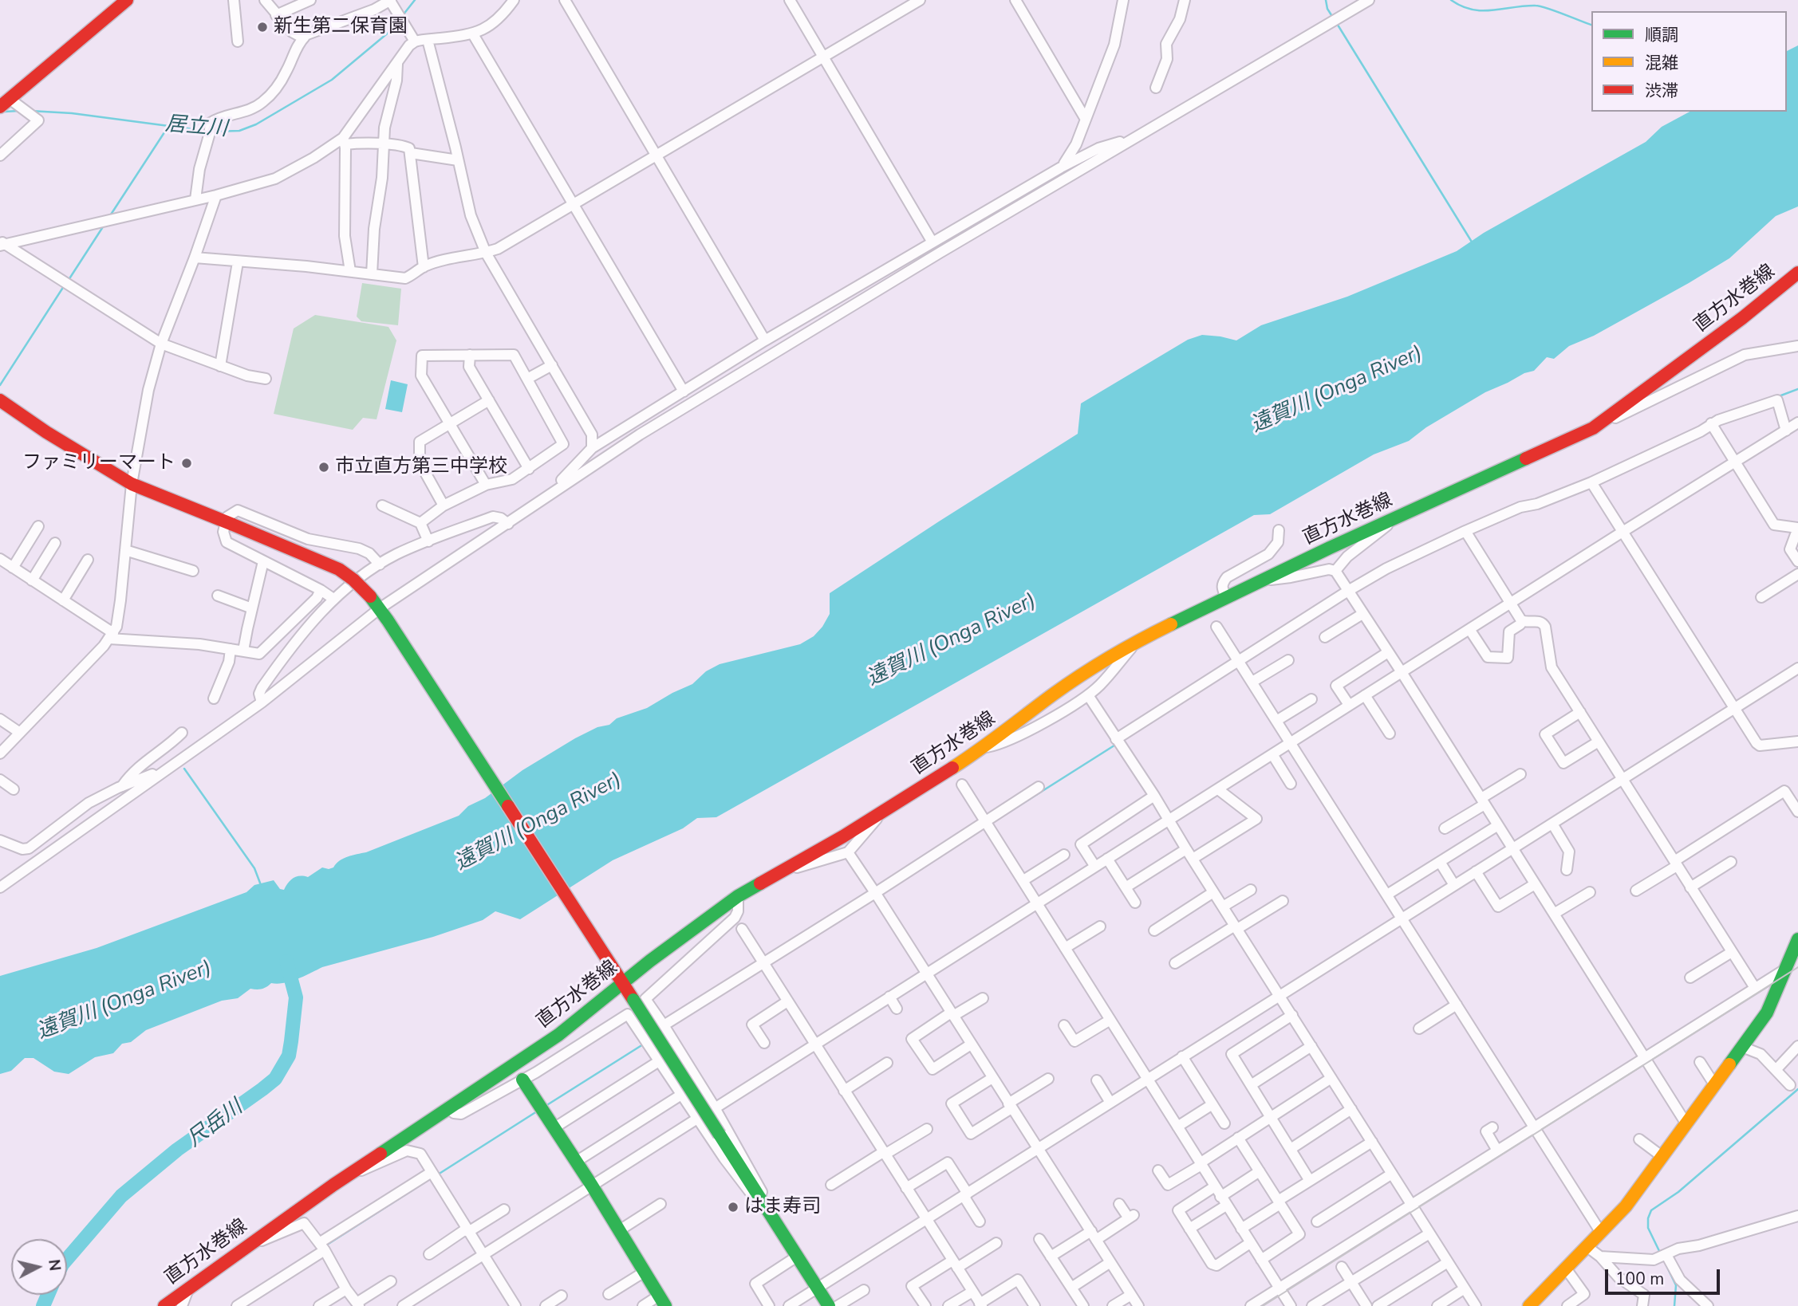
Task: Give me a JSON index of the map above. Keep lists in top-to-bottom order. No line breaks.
{"streets":{"main road":["直方水巻線"]},"water":["居立川","遠賀川 (Onga River)","尺岳川"],"places":["新生第二保育園","ファミリーマート","市立直方第三中学校","はま寿司"],"legend":["順調","混雑","渋滞"],"scale_bar":"100 m","north":"right"}
